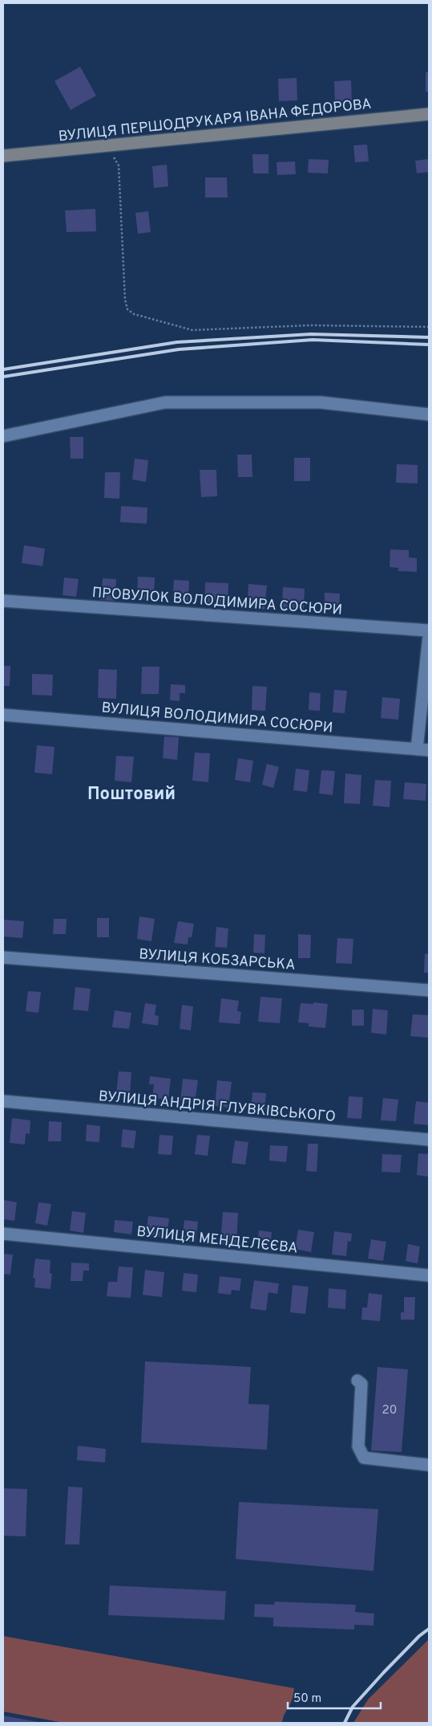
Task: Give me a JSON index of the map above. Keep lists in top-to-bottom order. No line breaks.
{"streets":{"street":["ВУЛИЦЯ ПЕРШОДРУКАРЯ ІВАНА ФЕДОРОВА","ПРОВУЛОК ВОЛОДИМИРА СОСЮРИ","ВУЛИЦЯ ВОЛОДИМИРА СОСЮРИ","ВУЛИЦЯ КОБЗАРСЬКА","ВУЛИЦЯ АНДРІЯ ГЛУВКІВСЬКОГО","ВУЛИЦЯ МЕНДЕЛЄЄВА"]},"districts":["Поштовий"],"house_numbers":["20"],"scale_bar":"50 m"}
